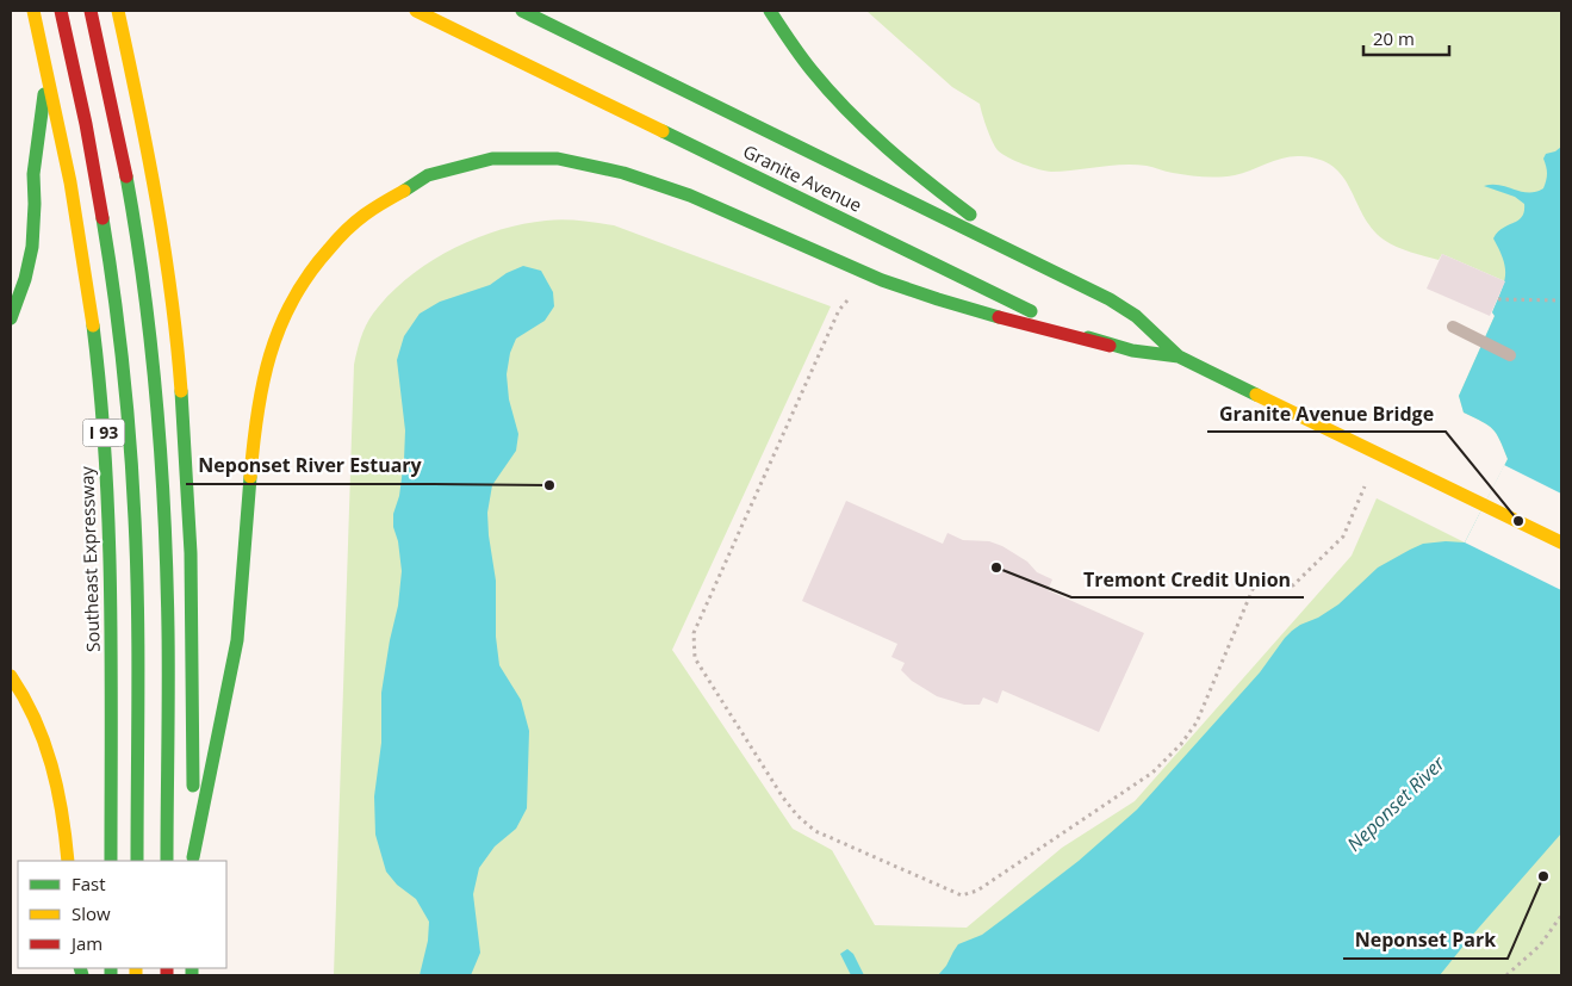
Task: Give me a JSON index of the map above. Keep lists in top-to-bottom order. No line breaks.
{"streets":{"highway":["Granite Avenue","I 93","Southeast Expressway"]},"water":["Neponset River"],"places":["Neponset River Estuary","Granite Avenue Bridge","Tremont Credit Union","Neponset Park"],"legend":["Fast","Slow","Jam"],"scale_bar":"20 m"}
